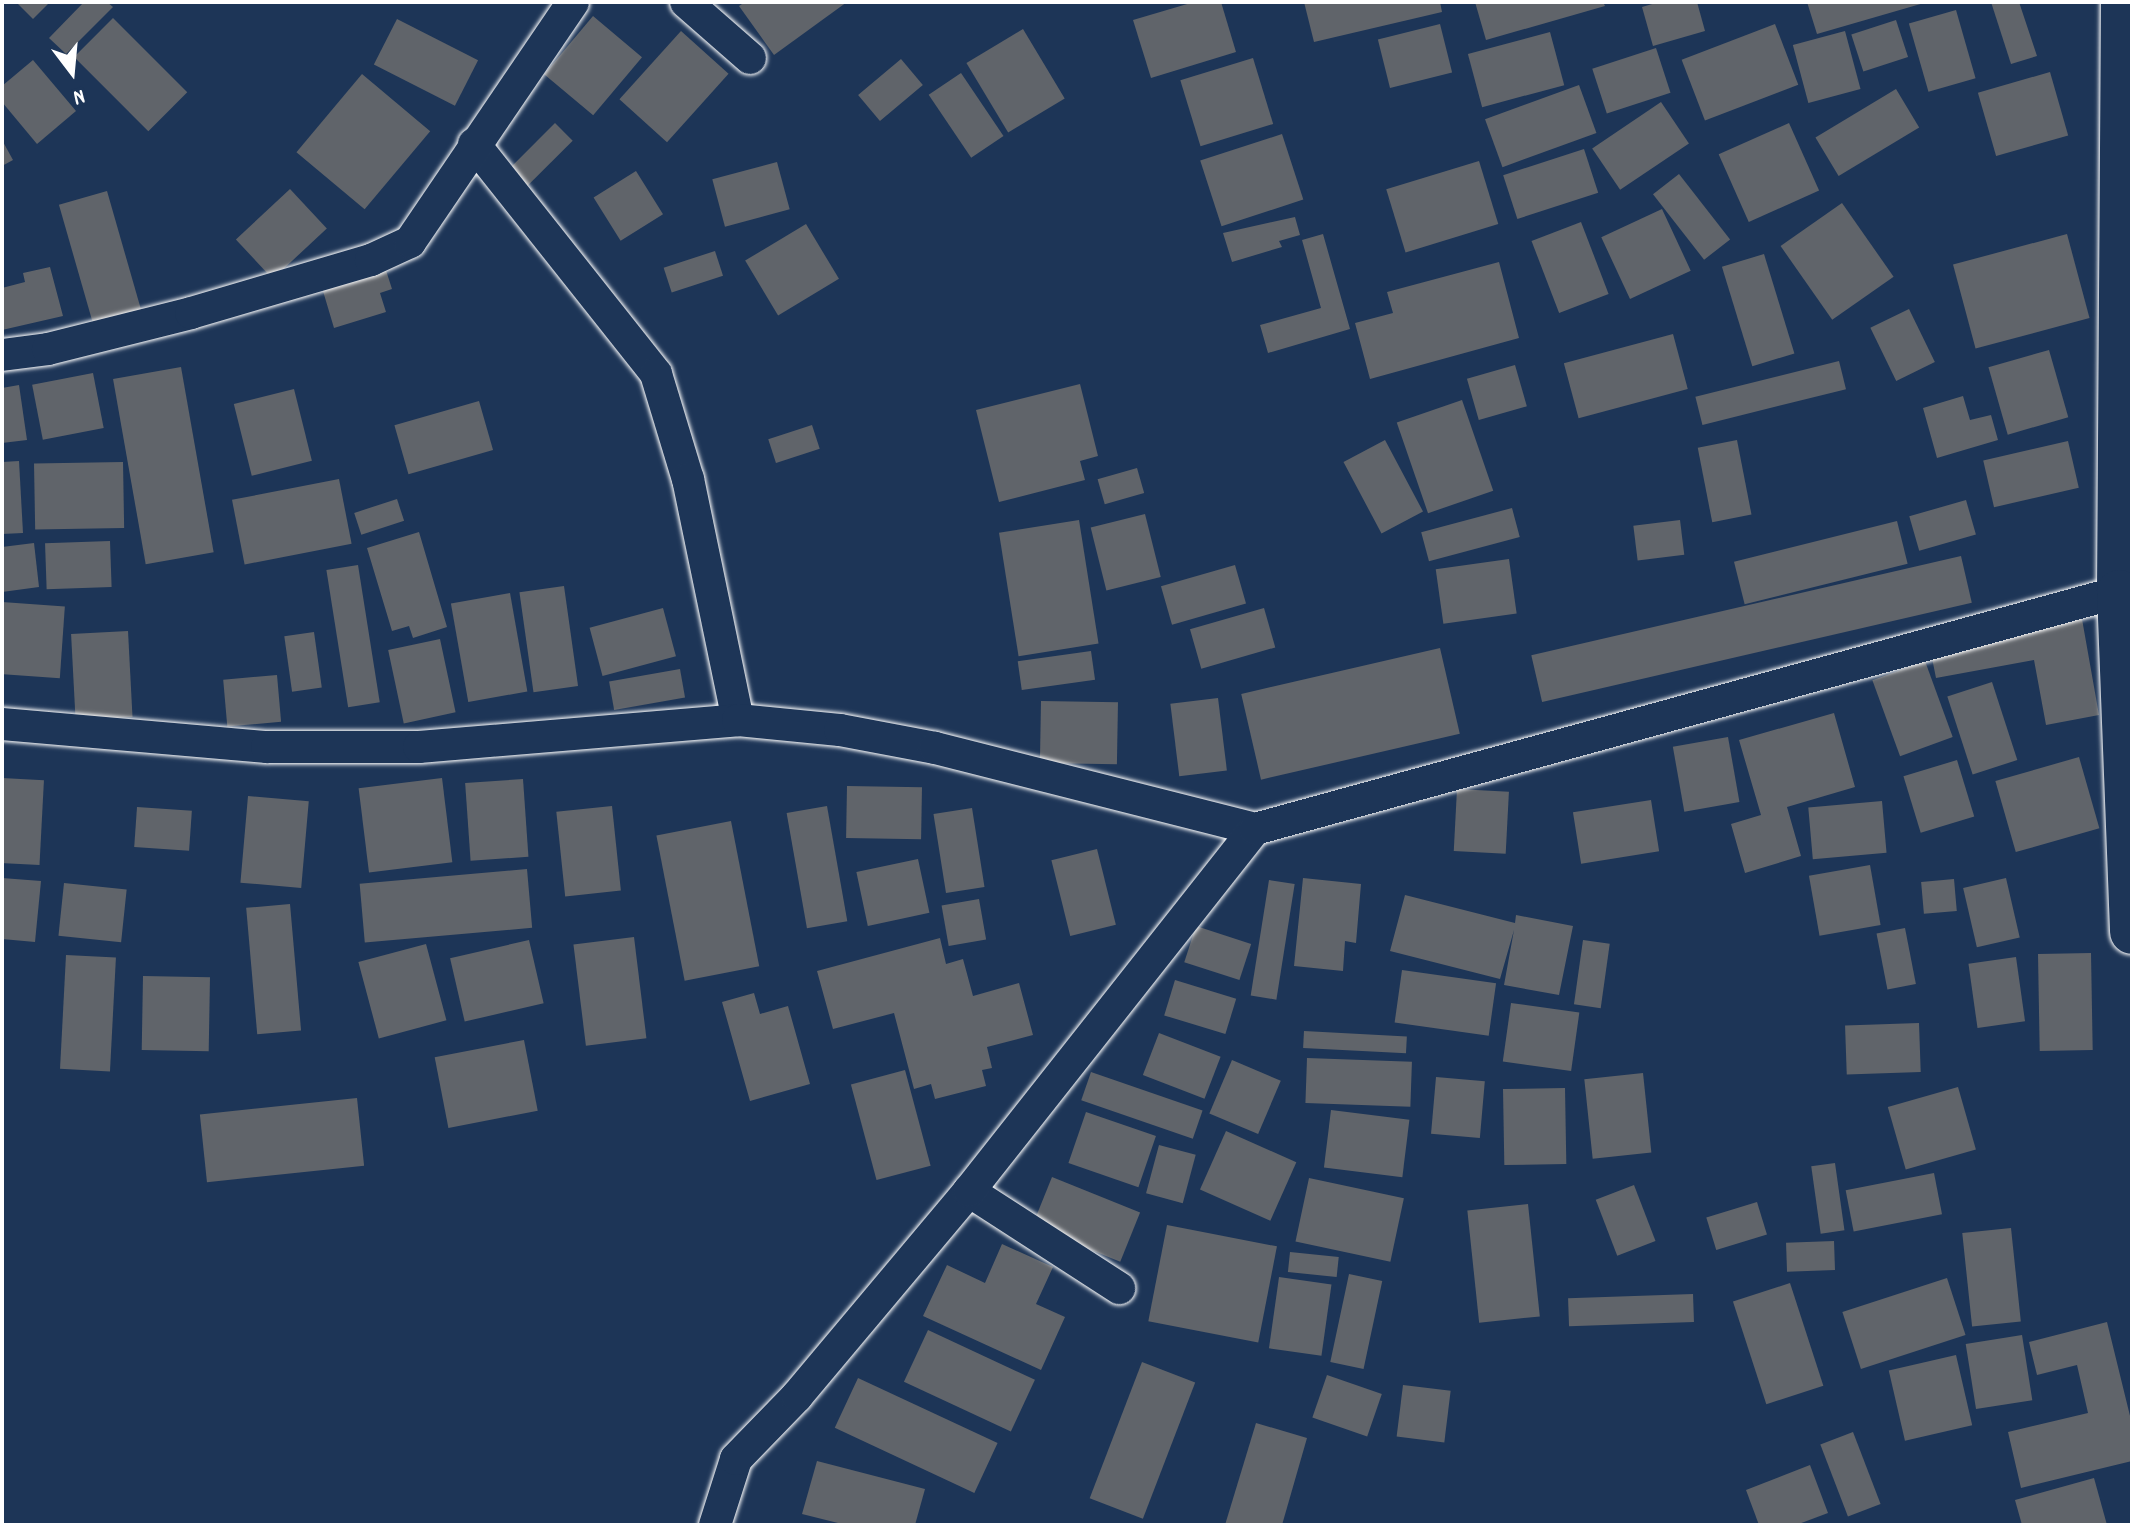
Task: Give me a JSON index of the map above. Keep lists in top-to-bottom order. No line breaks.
{"north":"bottom"}
